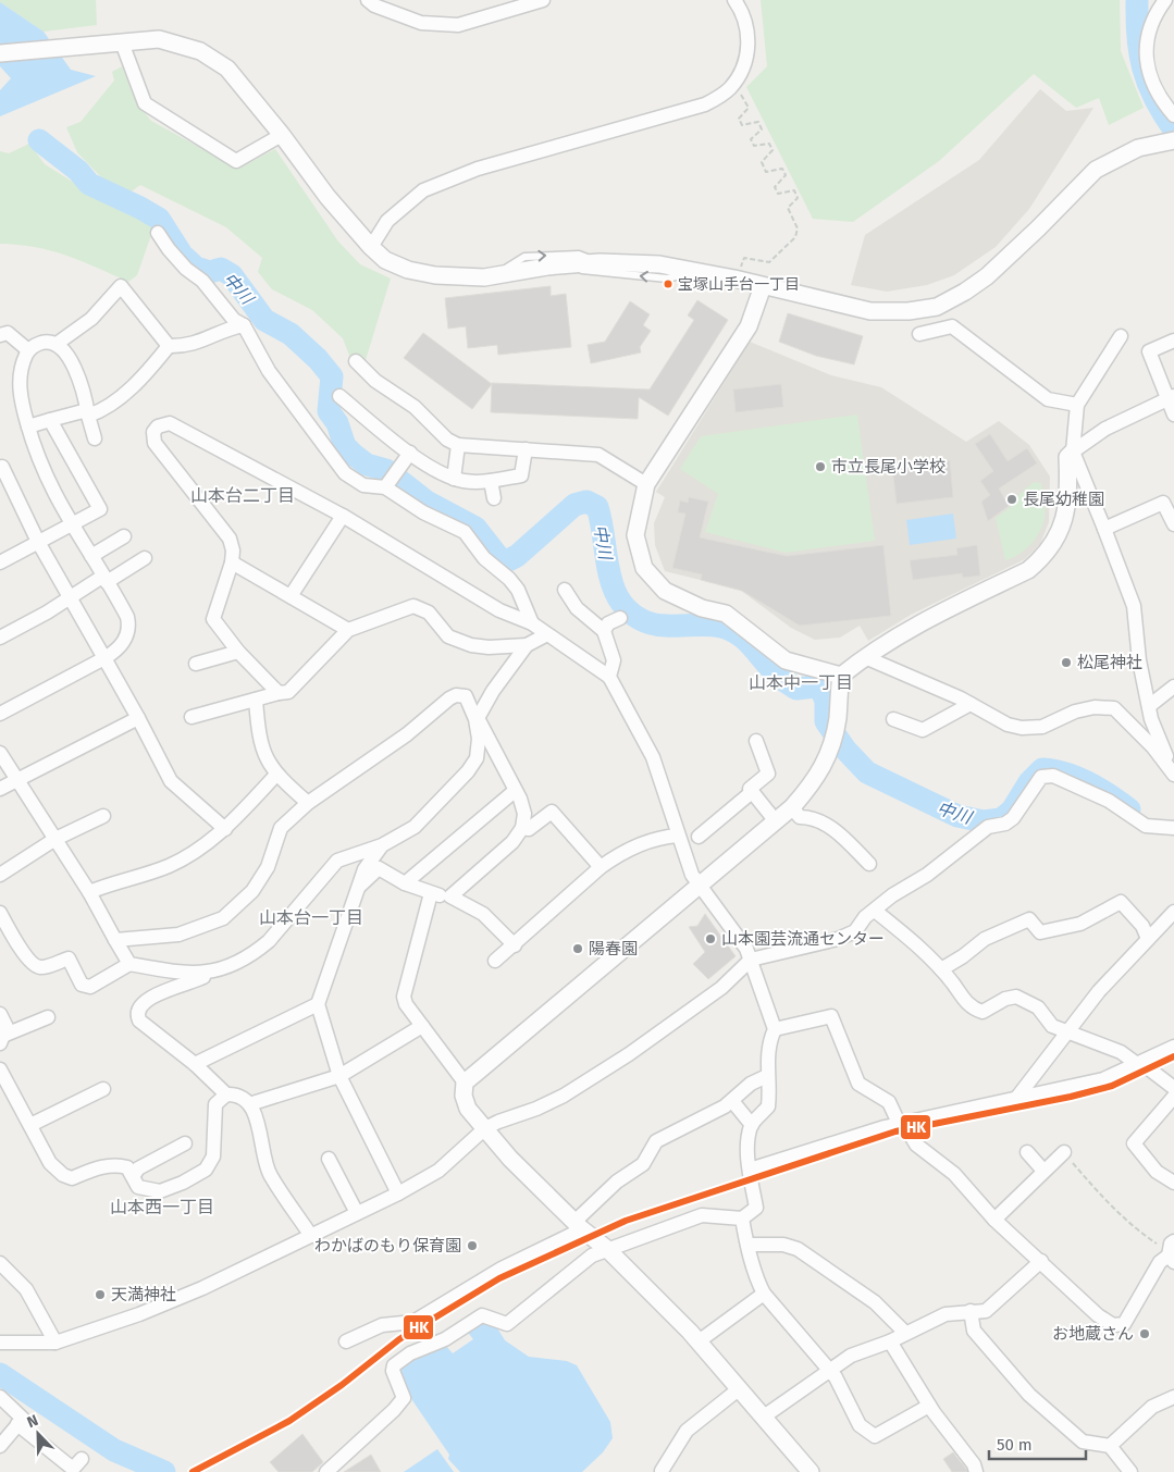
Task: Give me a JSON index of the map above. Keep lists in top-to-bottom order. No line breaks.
{"districts":["山本台二丁目","山本中一丁目","山本台一丁目","山本西一丁目"],"water":["中川"],"places":["宝塚山手台一丁目","市立長尾小学校","長尾幼稚園","松尾神社","山本園芸流通センター","陽春園","わかばのもり保育園","天満神社","お地蔵さん"],"lines":["transit line HK"],"scale_bar":"50 m","north":"top left"}
